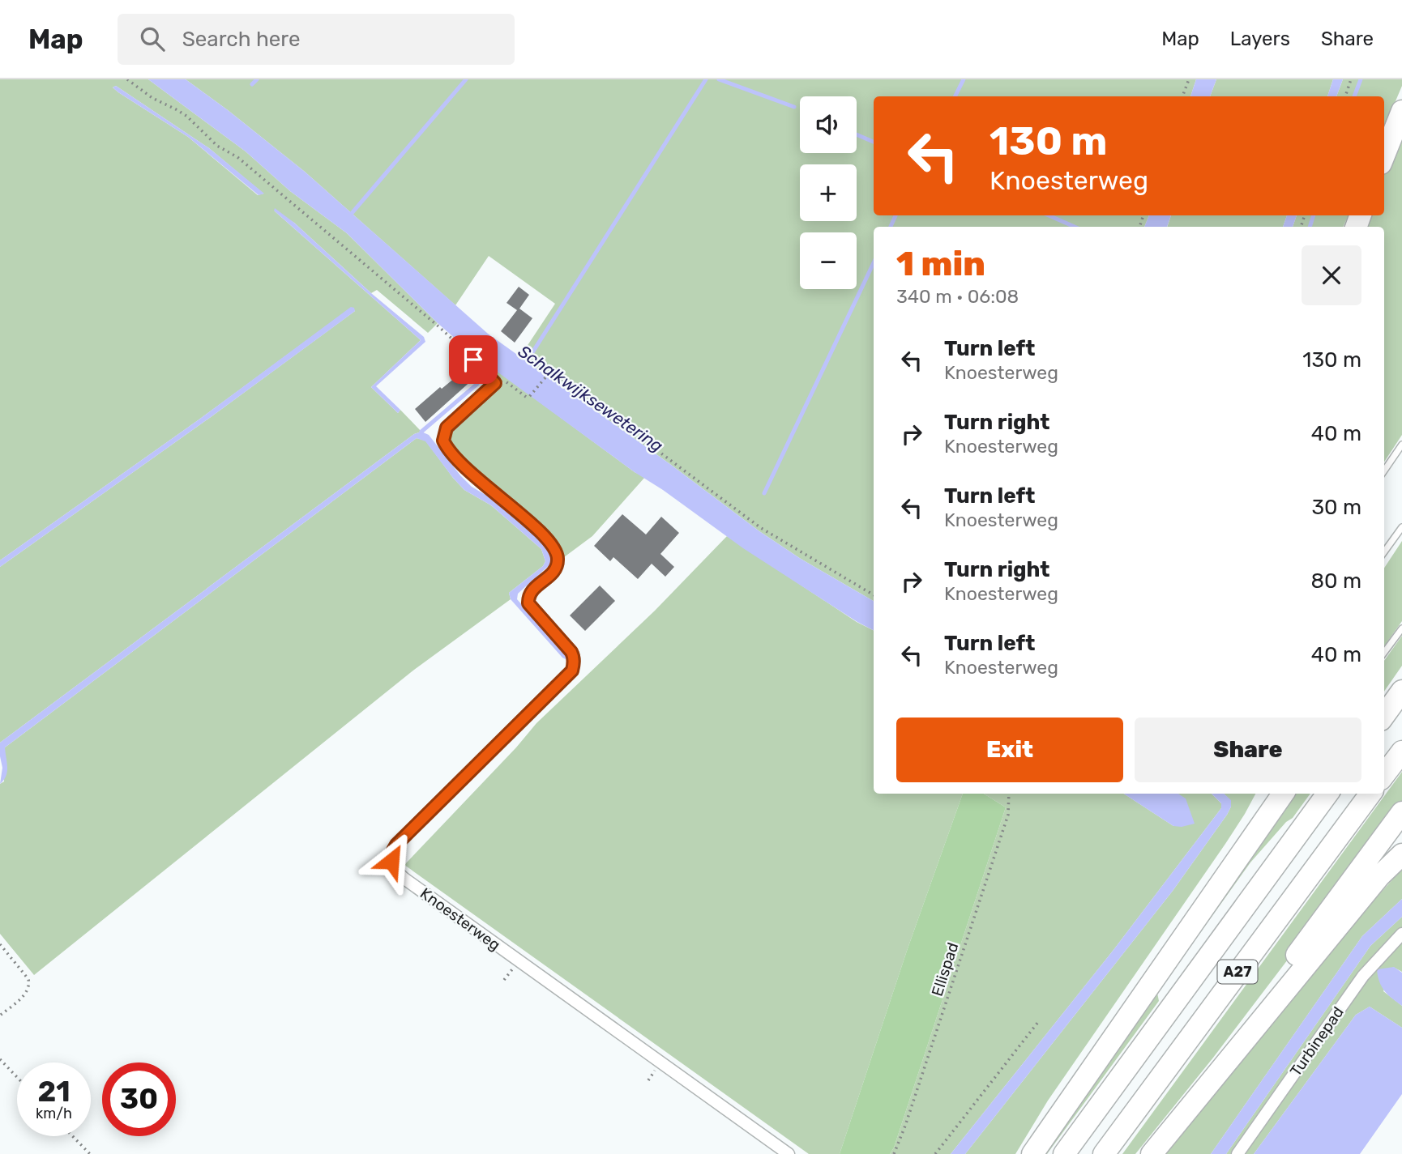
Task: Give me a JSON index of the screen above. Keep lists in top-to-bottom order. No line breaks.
{"streets":{"highway":["A27"],"street":["Knoesterweg","Turbinepad"],"path":["Ellispad"]},"water":["Schalkwijksewetering"],"page":{"header":"Map","search":"Search here","nav":["Map","Layers","Share"],"map_buttons":["+","−"],"turn":["130 m","Knoesterweg"],"heading":["1 min","340 m · 06:08"],"list":[{"name":"Turn left","note":"Knoesterweg","value":"130 m"},{"name":"Turn right","note":"Knoesterweg","value":"40 m"},{"name":"Turn left","note":"Knoesterweg","value":"30 m"},{"name":"Turn right","note":"Knoesterweg","value":"80 m"},{"name":"Turn left","note":"Knoesterweg","value":"40 m"}],"buttons":["Exit","Share"],"speed":"21 km/h","limit":"30"}}
